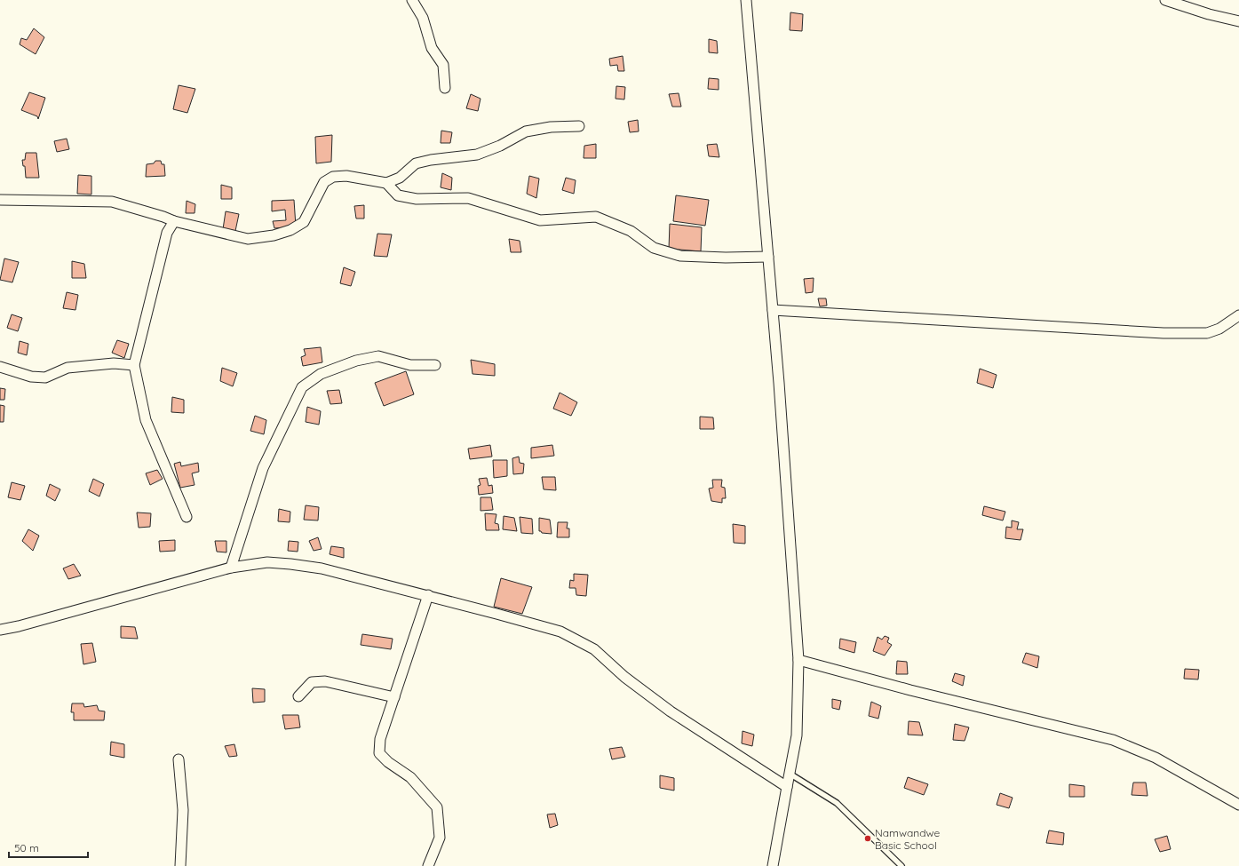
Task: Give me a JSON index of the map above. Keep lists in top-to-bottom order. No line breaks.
{"places":["Namwandwe Basic School"],"scale_bar":"50 m"}
